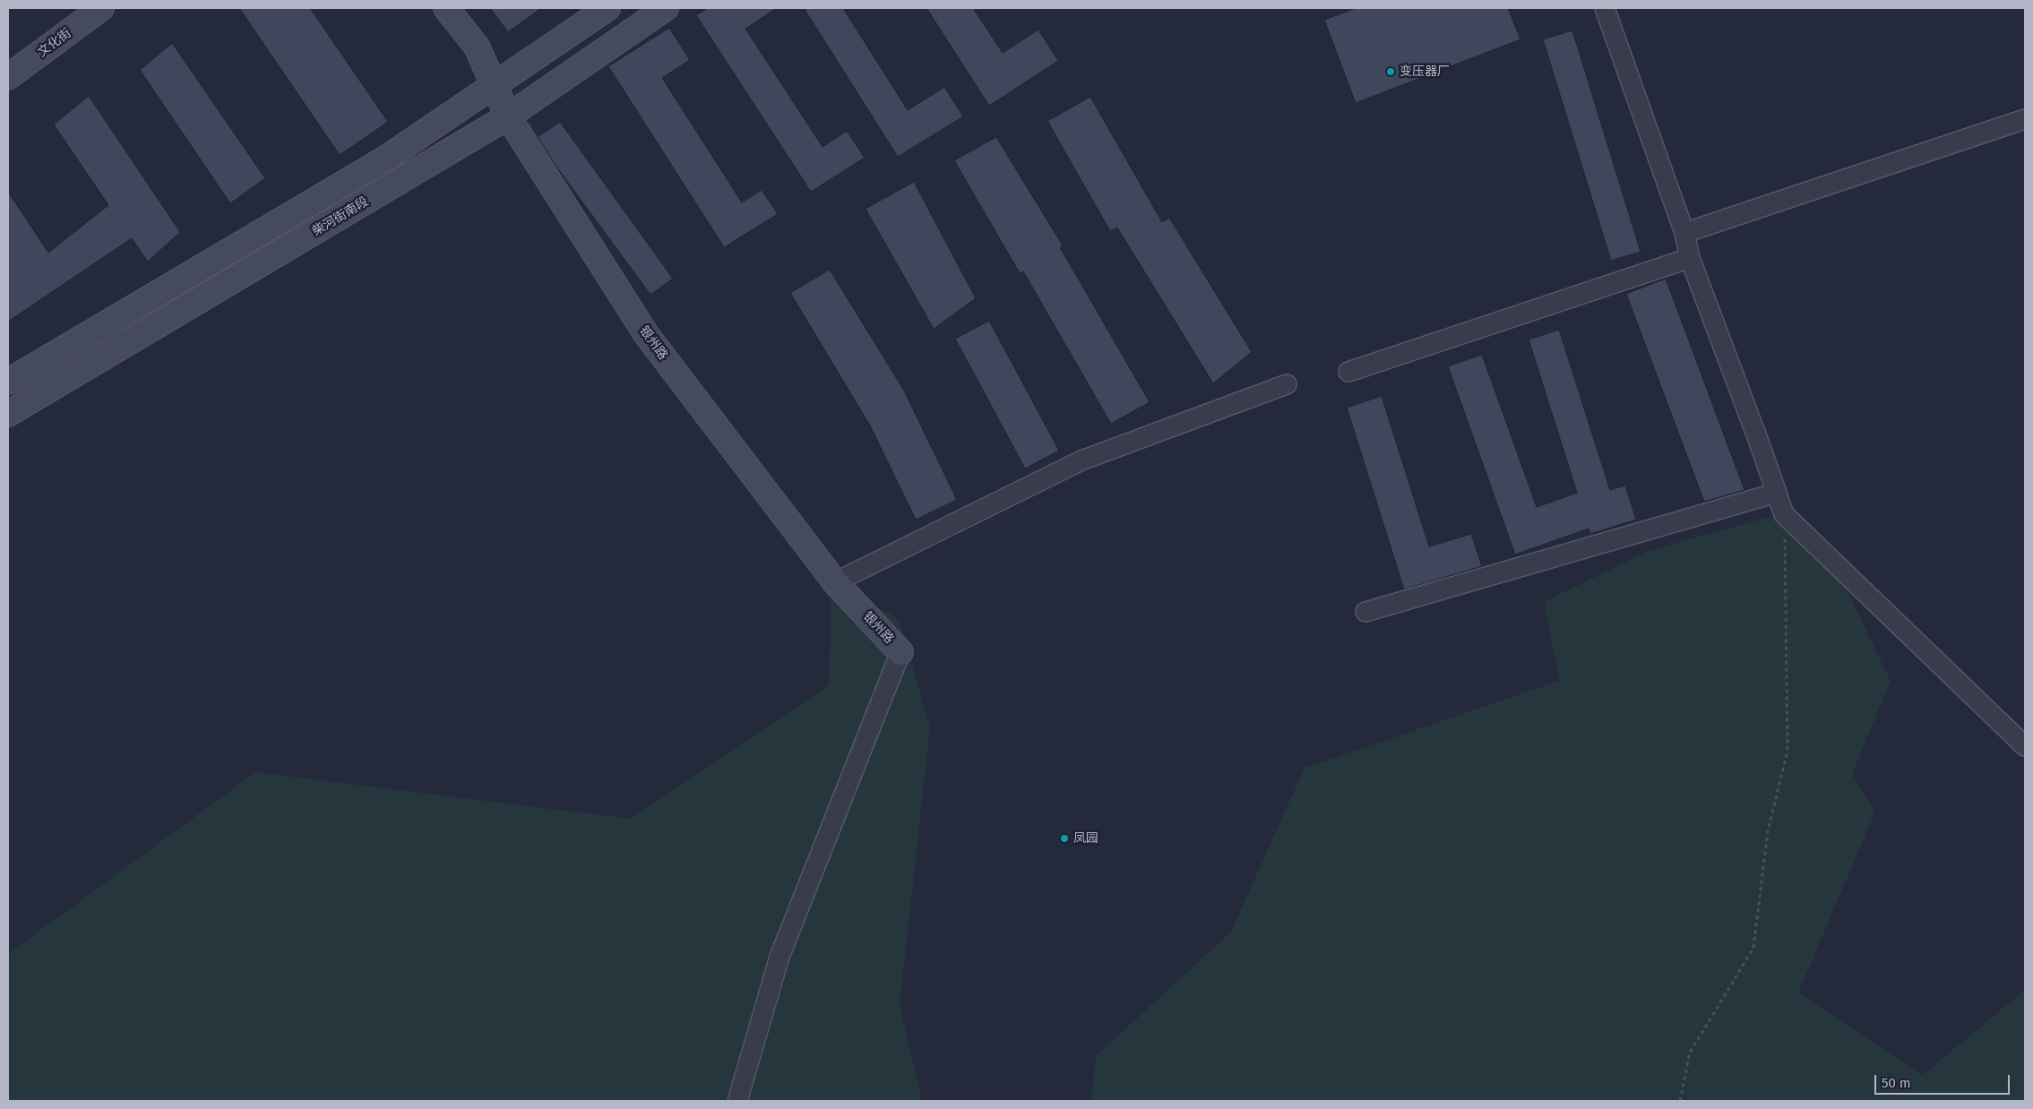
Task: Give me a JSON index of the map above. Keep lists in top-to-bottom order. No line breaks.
{"streets":{"main road":["文化街","柴河街南段","银州路"]},"crossings":[["柴河街南段","银州路"]],"places":["变压器厂","凤园"],"scale_bar":"50 m"}
